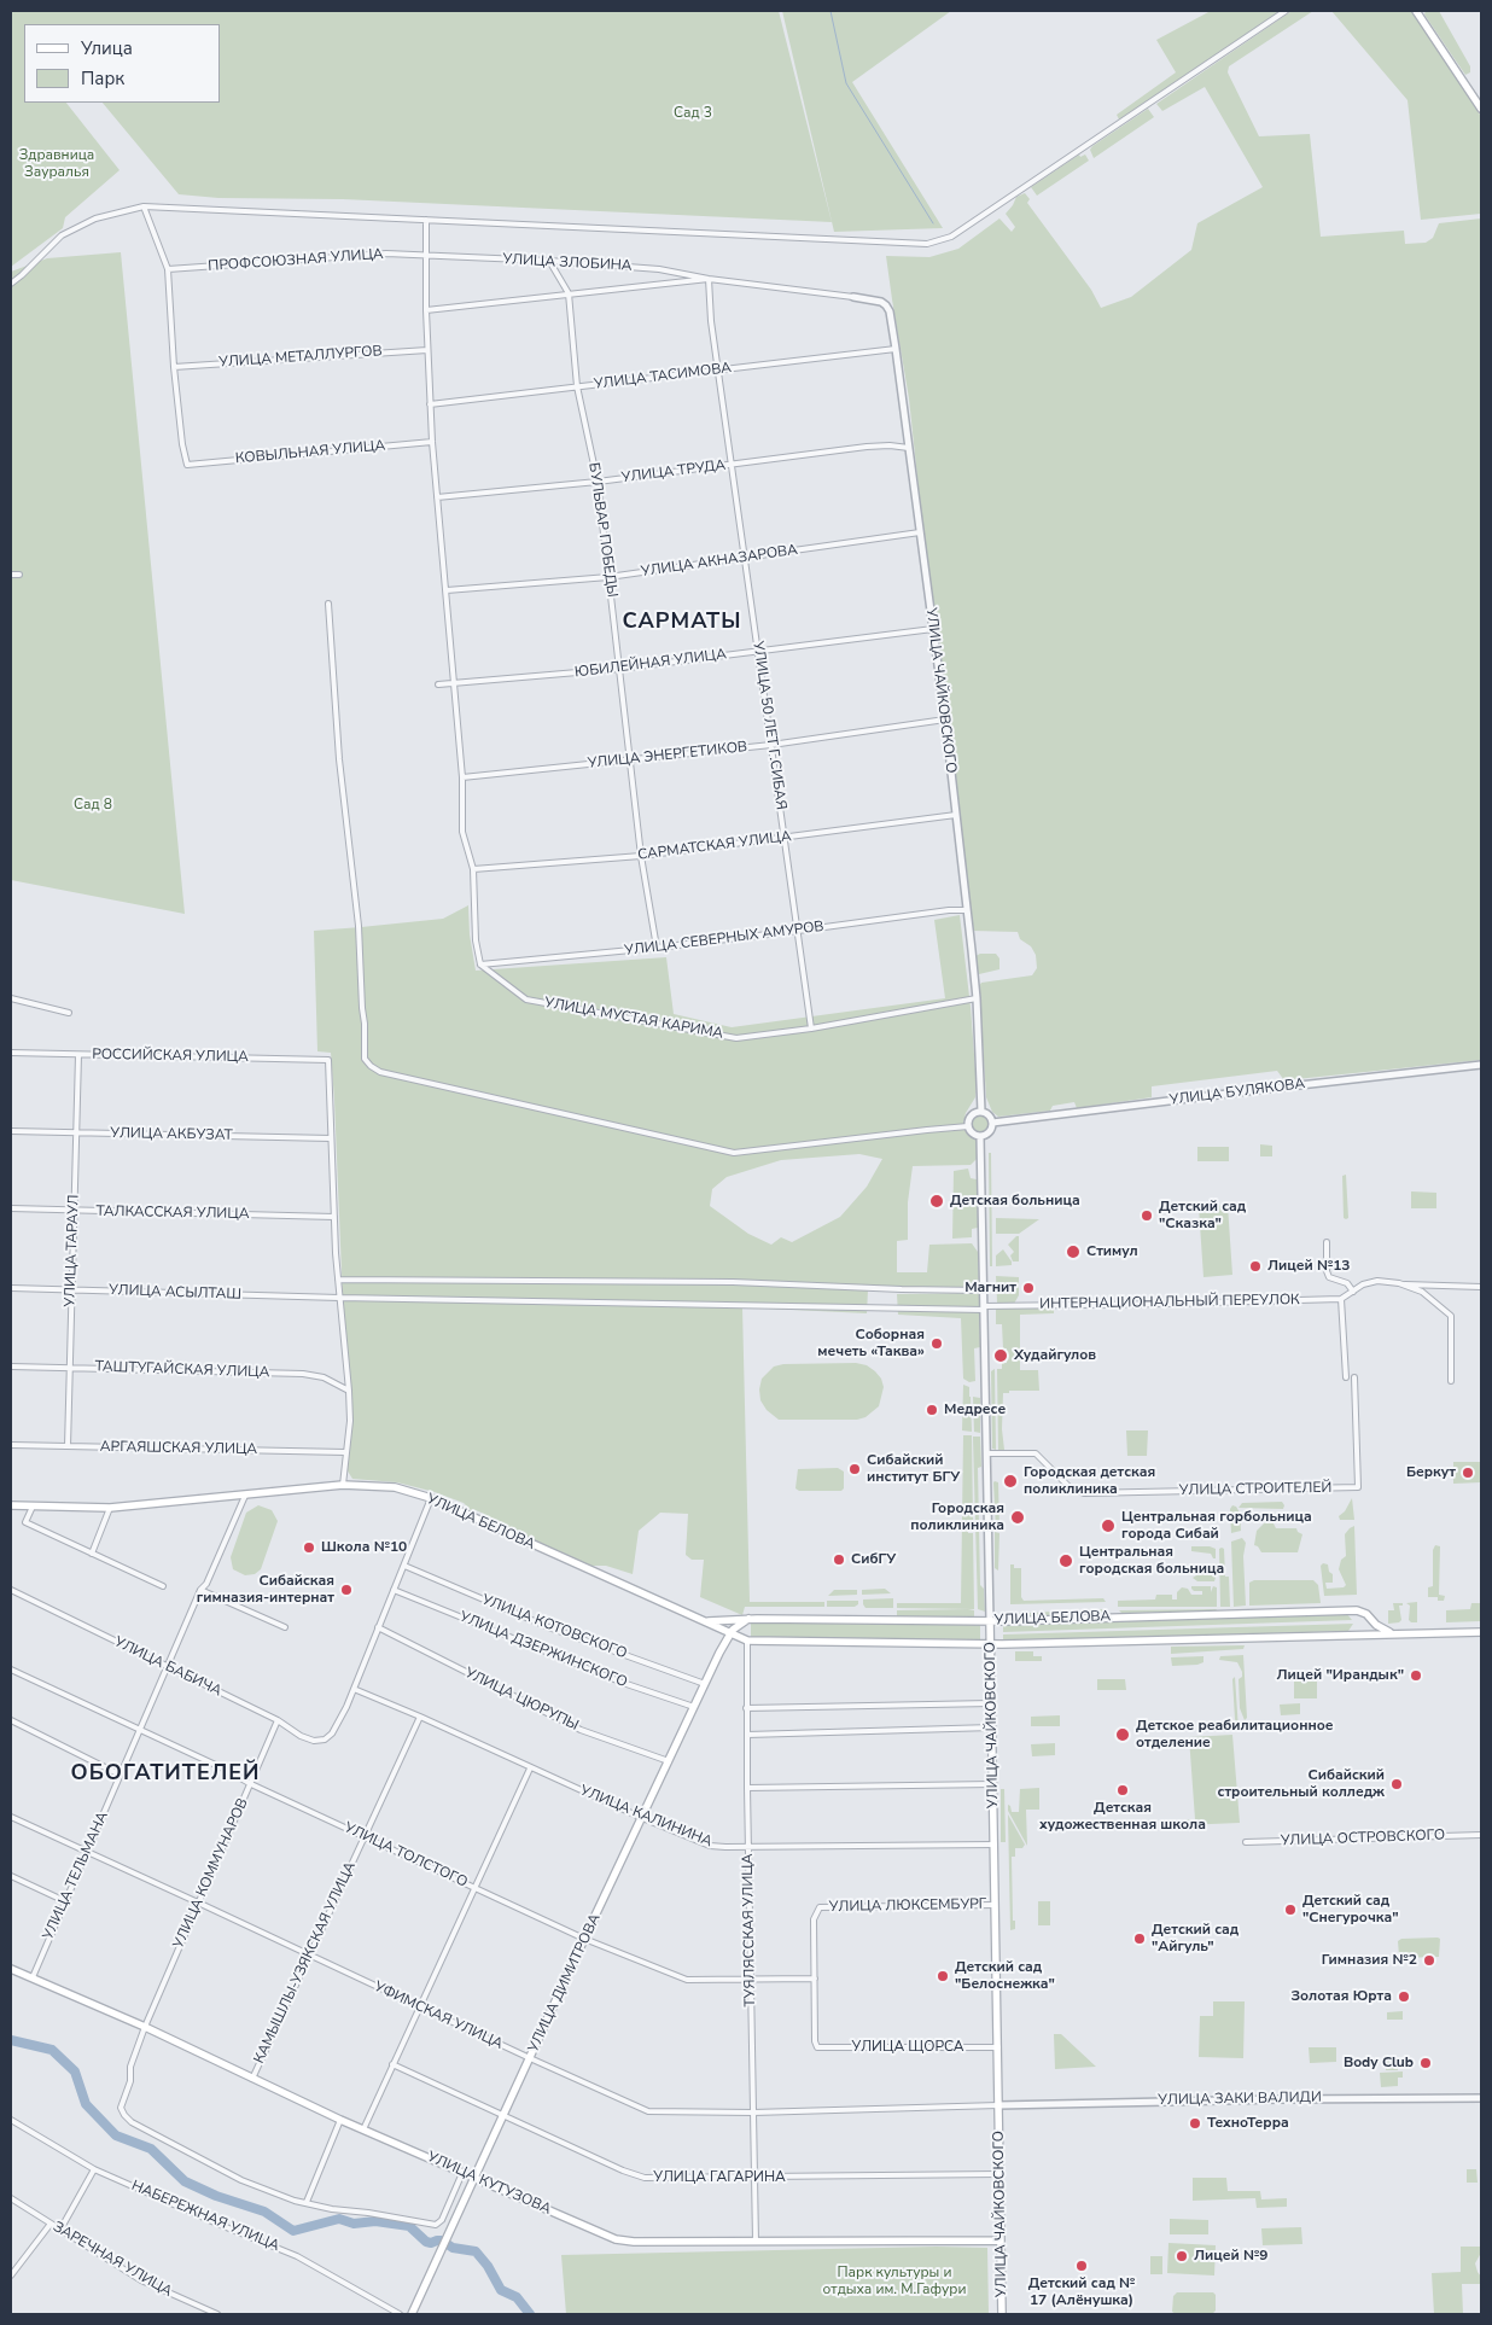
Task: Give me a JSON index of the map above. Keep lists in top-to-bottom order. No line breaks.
{"streets":{"main road":["УЛИЦА ЧАЙКОВСКОГО","УЛИЦА БЕЛОВА","ТУЯЛЯССКАЯ УЛИЦА","УЛИЦА ДИМИТРОВА","УЛИЦА КУТУЗОВА"],"street":["ПРОФСОЮЗНАЯ УЛИЦА","УЛИЦА ЗЛОБИНА","УЛИЦА МЕТАЛЛУРГОВ","УЛИЦА ТАСИМОВА","КОВЫЛЬНАЯ УЛИЦА","УЛИЦА ТРУДА","БУЛЬВАР ПОБЕДЫ","УЛИЦА АКНАЗАРОВА","ЮБИЛЕЙНАЯ УЛИЦА","УЛИЦА 50 ЛЕТ Г.СИБАЯ","УЛИЦА ЭНЕРГЕТИКОВ","САРМАТСКАЯ УЛИЦА","УЛИЦА СЕВЕРНЫХ АМУРОВ","УЛИЦА МУСТАЯ КАРИМА","РОССИЙСКАЯ УЛИЦА","УЛИЦА БУЛЯКОВА","УЛИЦА АКБУЗАТ","ТАЛКАССКАЯ УЛИЦА","УЛИЦА ТАРАУЛ","УЛИЦА АСЫЛТАШ","ИНТЕРНАЦИОНАЛЬНЫЙ ПЕРЕУЛОК","ТАШТУГАЙСКАЯ УЛИЦА","АРГАЯШСКАЯ УЛИЦА","УЛИЦА СТРОИТЕЛЕЙ","УЛИЦА КОТОВСКОГО","УЛИЦА ДЗЕРЖИНСКОГО","УЛИЦА БАБИЧА","УЛИЦА ЦЮРУПЫ","УЛИЦА КАЛИНИНА","УЛИЦА ОСТРОВСКОГО","УЛИЦА ТОЛСТОГО","УЛИЦА КОММУНАРОВ","УЛИЦА ТЕЛЬМАНА","УЛИЦА ЛЮКСЕМБУРГ","КАМЫШЛЫ-УЗЯКСКАЯ УЛИЦА","УФИМСКАЯ УЛИЦА","УЛИЦА ЩОРСА","УЛИЦА ЗАКИ ВАЛИДИ","УЛИЦА ГАГАРИНА","НАБЕРЕЖНАЯ УЛИЦА","ЗАРЕЧНАЯ УЛИЦА"]},"crossings":[["ПРОФСОЮЗНАЯ УЛИЦА","УЛИЦА ЗЛОБИНА"],["УЛИЦА ЗЛОБИНА","БУЛЬВАР ПОБЕДЫ"],["УЛИЦА ЗЛОБИНА","УЛИЦА ЧАЙКОВСКОГО"],["УЛИЦА ЗЛОБИНА","УЛИЦА 50 ЛЕТ Г.СИБАЯ"],["УЛИЦА МЕТАЛЛУРГОВ","КОВЫЛЬНАЯ УЛИЦА"],["УЛИЦА ТАСИМОВА","БУЛЬВАР ПОБЕДЫ"],["УЛИЦА ТАСИМОВА","УЛИЦА ЧАЙКОВСКОГО"],["УЛИЦА ТАСИМОВА","УЛИЦА 50 ЛЕТ Г.СИБАЯ"],["УЛИЦА ТРУДА","БУЛЬВАР ПОБЕДЫ"],["УЛИЦА ТРУДА","УЛИЦА ЧАЙКОВСКОГО"],["УЛИЦА ТРУДА","УЛИЦА 50 ЛЕТ Г.СИБАЯ"],["БУЛЬВАР ПОБЕДЫ","УЛИЦА АКНАЗАРОВА"],["БУЛЬВАР ПОБЕДЫ","ЮБИЛЕЙНАЯ УЛИЦА"],["БУЛЬВАР ПОБЕДЫ","УЛИЦА ЭНЕРГЕТИКОВ"],["БУЛЬВАР ПОБЕДЫ","САРМАТСКАЯ УЛИЦА"],["БУЛЬВАР ПОБЕДЫ","УЛИЦА СЕВЕРНЫХ АМУРОВ"],["УЛИЦА АКНАЗАРОВА","УЛИЦА ЧАЙКОВСКОГО"],["УЛИЦА АКНАЗАРОВА","УЛИЦА 50 ЛЕТ Г.СИБАЯ"],["ЮБИЛЕЙНАЯ УЛИЦА","УЛИЦА ЧАЙКОВСКОГО"],["ЮБИЛЕЙНАЯ УЛИЦА","УЛИЦА 50 ЛЕТ Г.СИБАЯ"],["УЛИЦА ЧАЙКОВСКОГО","УЛИЦА ЭНЕРГЕТИКОВ"],["УЛИЦА ЧАЙКОВСКОГО","САРМАТСКАЯ УЛИЦА"],["УЛИЦА ЧАЙКОВСКОГО","УЛИЦА СЕВЕРНЫХ АМУРОВ"],["УЛИЦА ЧАЙКОВСКОГО","УЛИЦА МУСТАЯ КАРИМА"],["УЛИЦА ЧАЙКОВСКОГО","УЛИЦА БУЛЯКОВА"],["УЛИЦА ЧАЙКОВСКОГО","УЛИЦА АСЫЛТАШ"],["УЛИЦА ЧАЙКОВСКОГО","ИНТЕРНАЦИОНАЛЬНЫЙ ПЕРЕУЛОК"],["УЛИЦА ЧАЙКОВСКОГО","УЛИЦА СТРОИТЕЛЕЙ"],["УЛИЦА ЧАЙКОВСКОГО","УЛИЦА БЕЛОВА"],["УЛИЦА ЧАЙКОВСКОГО","УЛИЦА КАЛИНИНА"],["УЛИЦА ЧАЙКОВСКОГО","УЛИЦА ЛЮКСЕМБУРГ"],["УЛИЦА ЧАЙКОВСКОГО","УФИМСКАЯ УЛИЦА"],["УЛИЦА ЧАЙКОВСКОГО","УЛИЦА ЩОРСА"],["УЛИЦА ЧАЙКОВСКОГО","УЛИЦА ЗАКИ ВАЛИДИ"],["УЛИЦА ЧАЙКОВСКОГО","УЛИЦА ГАГАРИНА"],["УЛИЦА ЧАЙКОВСКОГО","УЛИЦА КУТУЗОВА"],["УЛИЦА 50 ЛЕТ Г.СИБАЯ","УЛИЦА ЭНЕРГЕТИКОВ"],["УЛИЦА 50 ЛЕТ Г.СИБАЯ","САРМАТСКАЯ УЛИЦА"],["УЛИЦА 50 ЛЕТ Г.СИБАЯ","УЛИЦА СЕВЕРНЫХ АМУРОВ"],["УЛИЦА 50 ЛЕТ Г.СИБАЯ","УЛИЦА МУСТАЯ КАРИМА"],["УЛИЦА СЕВЕРНЫХ АМУРОВ","УЛИЦА МУСТАЯ КАРИМА"],["РОССИЙСКАЯ УЛИЦА","УЛИЦА АКБУЗАТ"],["РОССИЙСКАЯ УЛИЦА","УЛИЦА ТАРАУЛ"],["УЛИЦА АКБУЗАТ","УЛИЦА ТАРАУЛ"],["ТАЛКАССКАЯ УЛИЦА","УЛИЦА ТАРАУЛ"],["УЛИЦА ТАРАУЛ","УЛИЦА АСЫЛТАШ"],["УЛИЦА ТАРАУЛ","ТАШТУГАЙСКАЯ УЛИЦА"],["УЛИЦА ТАРАУЛ","АРГАЯШСКАЯ УЛИЦА"],["УЛИЦА АСЫЛТАШ","ИНТЕРНАЦИОНАЛЬНЫЙ ПЕРЕУЛОК"],["УЛИЦА БЕЛОВА","ТУЯЛЯССКАЯ УЛИЦА"],["УЛИЦА БЕЛОВА","УЛИЦА ДИМИТРОВА"],["УЛИЦА КОТОВСКОГО","УЛИЦА ДИМИТРОВА"],["УЛИЦА ДЗЕРЖИНСКОГО","УЛИЦА ДИМИТРОВА"],["УЛИЦА БАБИЧА","УЛИЦА КАЛИНИНА"],["УЛИЦА БАБИЧА","УЛИЦА КОММУНАРОВ"],["УЛИЦА БАБИЧА","УЛИЦА ТЕЛЬМАНА"],["УЛИЦА ЦЮРУПЫ","УЛИЦА ДИМИТРОВА"],["УЛИЦА КАЛИНИНА","ТУЯЛЯССКАЯ УЛИЦА"],["УЛИЦА КАЛИНИНА","КАМЫШЛЫ-УЗЯКСКАЯ УЛИЦА"],["УЛИЦА КАЛИНИНА","УЛИЦА ДИМИТРОВА"],["УЛИЦА ТОЛСТОГО","УЛИЦА КОММУНАРОВ"],["УЛИЦА ТОЛСТОГО","УЛИЦА ТЕЛЬМАНА"],["УЛИЦА ТОЛСТОГО","УЛИЦА ЛЮКСЕМБУРГ"],["УЛИЦА ТОЛСТОГО","ТУЯЛЯССКАЯ УЛИЦА"],["УЛИЦА ТОЛСТОГО","КАМЫШЛЫ-УЗЯКСКАЯ УЛИЦА"],["УЛИЦА ТОЛСТОГО","УЛИЦА ДИМИТРОВА"],["УЛИЦА ТОЛСТОГО","УЛИЦА ЩОРСА"],["УЛИЦА КОММУНАРОВ","УФИМСКАЯ УЛИЦА"],["УЛИЦА КОММУНАРОВ","УЛИЦА КУТУЗОВА"],["УЛИЦА ТЕЛЬМАНА","УФИМСКАЯ УЛИЦА"],["УЛИЦА ТЕЛЬМАНА","УЛИЦА КУТУЗОВА"],["УЛИЦА ЛЮКСЕМБУРГ","УЛИЦА ЩОРСА"],["ТУЯЛЯССКАЯ УЛИЦА","УЛИЦА ДИМИТРОВА"],["ТУЯЛЯССКАЯ УЛИЦА","УФИМСКАЯ УЛИЦА"],["ТУЯЛЯССКАЯ УЛИЦА","УЛИЦА ГАГАРИНА"],["ТУЯЛЯССКАЯ УЛИЦА","УЛИЦА КУТУЗОВА"],["КАМЫШЛЫ-УЗЯКСКАЯ УЛИЦА","УФИМСКАЯ УЛИЦА"],["КАМЫШЛЫ-УЗЯКСКАЯ УЛИЦА","УЛИЦА КУТУЗОВА"],["УЛИЦА ДИМИТРОВА","УФИМСКАЯ УЛИЦА"],["УЛИЦА ДИМИТРОВА","УЛИЦА ГАГАРИНА"],["УЛИЦА ДИМИТРОВА","УЛИЦА КУТУЗОВА"],["УФИМСКАЯ УЛИЦА","УЛИЦА ЗАКИ ВАЛИДИ"]],"districts":["САРМАТЫ","ОБОГАТИТЕЛЕЙ"],"parks":["Сад 3","Здравница Зауралья","Сад 8","Парк культуры и отдыха им. М.Гафури"],"places":["Детская больница","Детский сад \"Сказка\"","Стимул","Лицей №13","Магнит","Соборная мечеть «Таква»","Худайгулов","Медресе","Сибайский институт БГУ","Беркут","Городская детская поликлиника","Городская поликлиника","Центральная горбольница города Сибай","Школа №10","СибГУ","Центральная городская больница","Сибайская гимназия-интернат","Лицей \"Ирандык\"","Детское реабилитационное отделение","Сибайский строительный колледж","Детская художественная школа","Детский сад \"Снегурочка\"","Детский сад \"Айгуль\"","Гимназия №2","Детский сад \"Белоснежка\"","Золотая Юрта","Body Club","ТехноТерра","Лицей №9","Детский сад № 17 (Алёнушка)"],"legend":["Улица","Парк"]}
